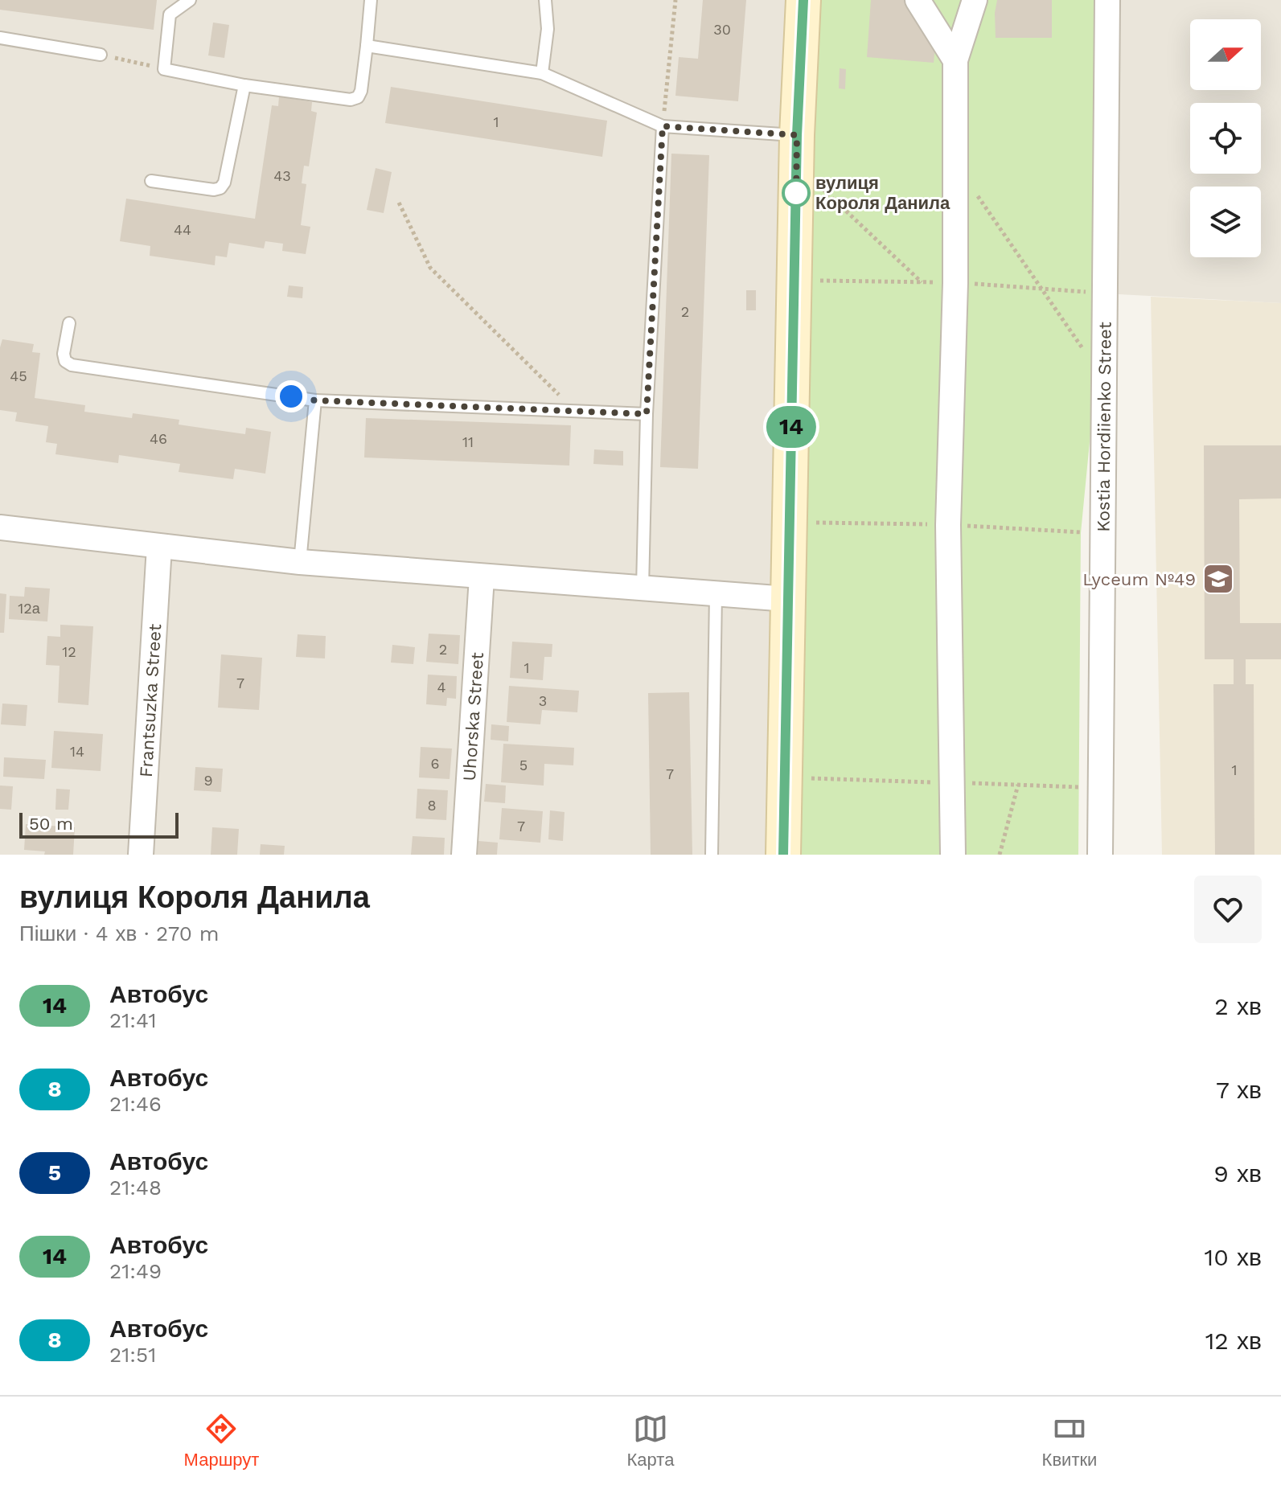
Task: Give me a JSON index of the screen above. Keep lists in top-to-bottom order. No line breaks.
{"streets":{"street":["Kostia Hordiienko Street","Frantsuzka Street","Uhorska Street"]},"places":{"other":["вулиця Короля Данила"],"school or university":["Lyceum №49"]},"lines":["bus line 14"],"house_numbers":["30","1","43","44","2","45","46","11","12а","2","12","1","7","4","3","14","6","5","1","7","9","8","7"],"scale_bar":"50 m","north":"right","page":{"on_map":"14","scale":"50 m","heading":["вулиця Короля Данила","Пішки · 4 хв · 270 m"],"list":[{"mark":"14","name":"Автобус","note":"21:41","value":"2 хв"},{"mark":"8","name":"Автобус","note":"21:46","value":"7 хв"},{"mark":"5","name":"Автобус","note":"21:48","value":"9 хв"},{"mark":"14","name":"Автобус","note":"21:49","value":"10 хв"},{"mark":"8","name":"Автобус","note":"21:51","value":"12 хв"}],"tabs":["Маршрут","Карта","Квитки"]}}
